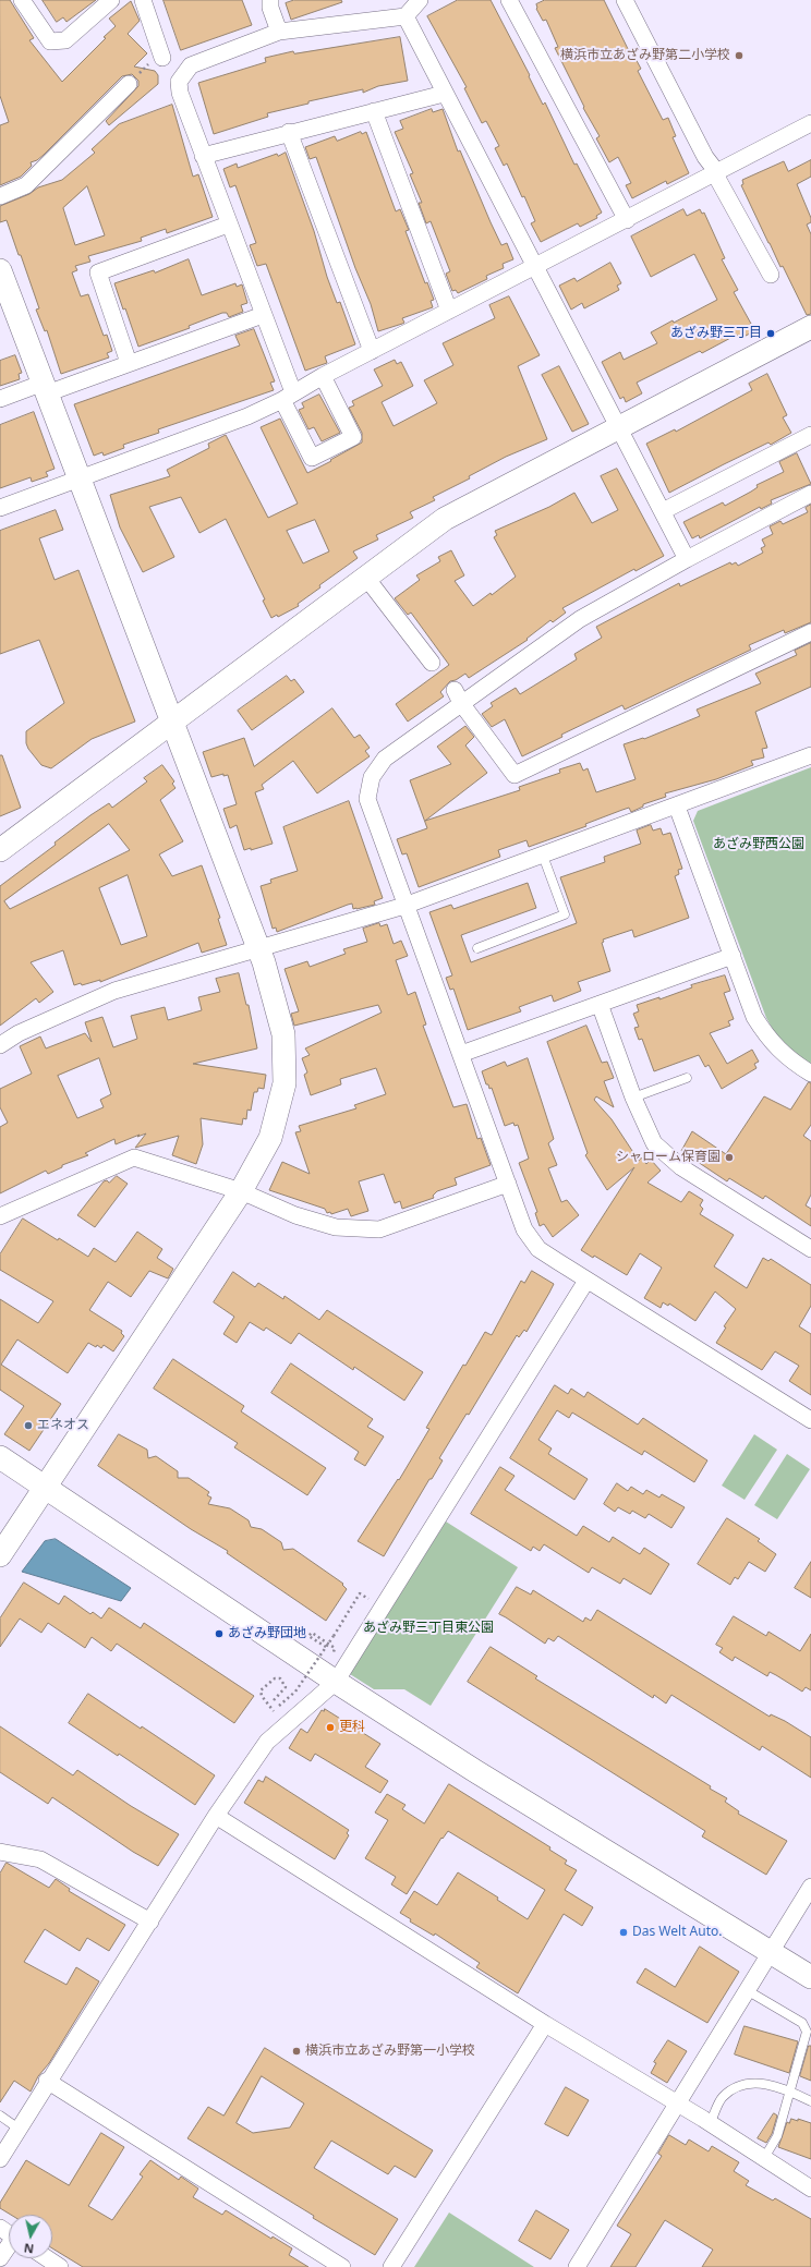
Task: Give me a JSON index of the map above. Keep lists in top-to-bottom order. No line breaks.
{"parks":["あざみ野西公園","あざみ野三丁目東公園"],"places":["横浜市立あざみ野第二小学校","あざみ野三丁目","シャローム保育園","エネオス","あざみ野団地","更科","Das Welt Auto.","横浜市立あざみ野第一小学校"],"north":"bottom"}
